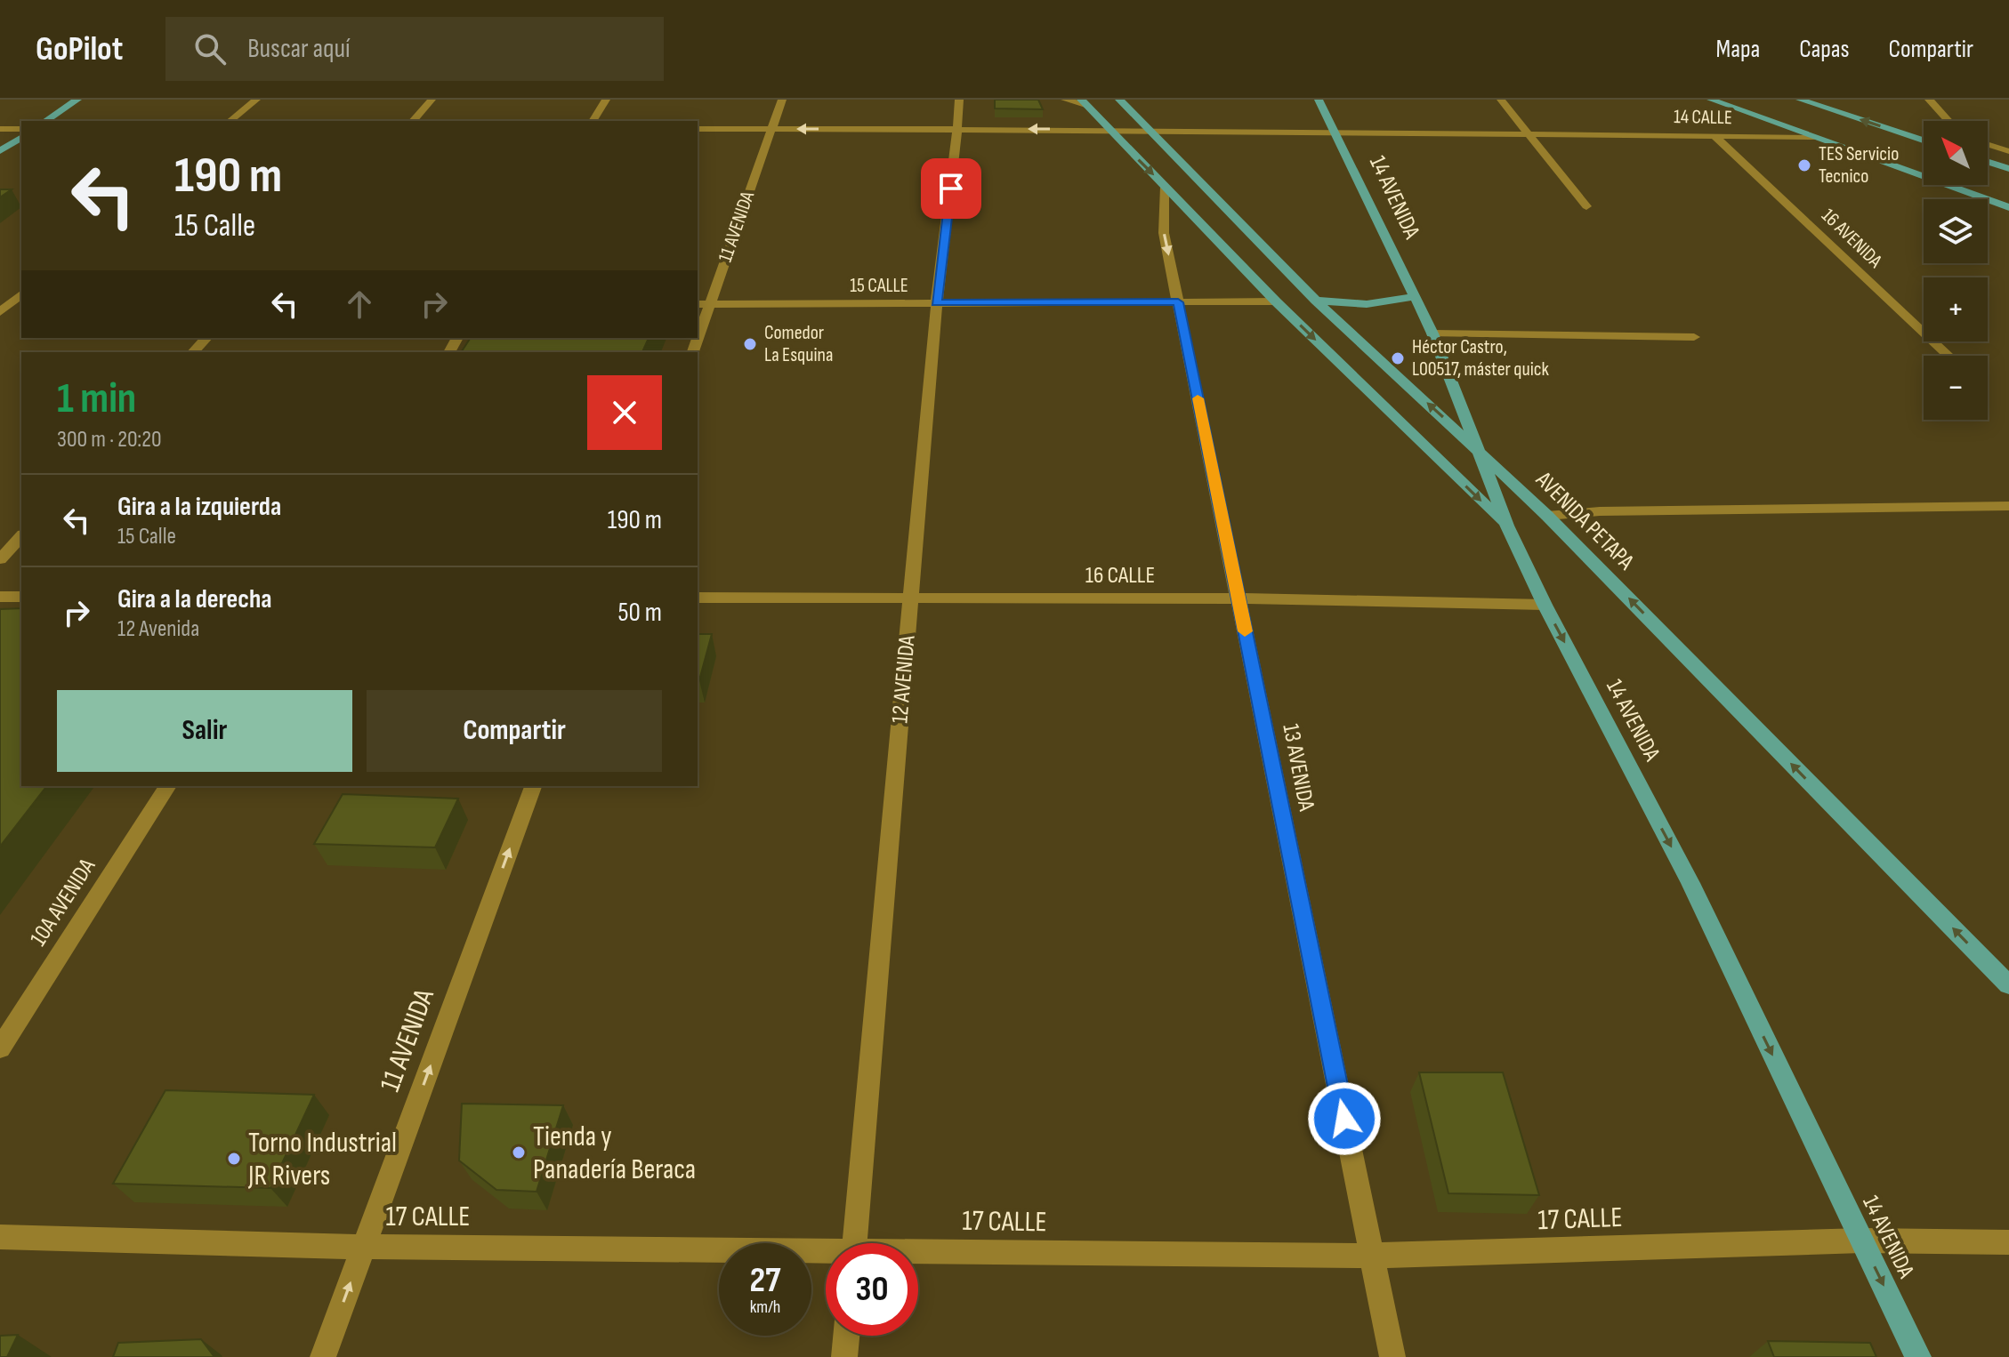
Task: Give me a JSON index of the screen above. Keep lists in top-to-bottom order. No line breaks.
{"streets":{"main road":["14 AVENIDA","AVENIDA PETAPA"],"street":["14 CALLE","11 AVENIDA","16 AVENIDA","15 CALLE","16 CALLE","12 AVENIDA","13 AVENIDA","10A AVENIDA","17 CALLE"]},"crossings":[["14 CALLE","14 AVENIDA"],["14 CALLE","11 AVENIDA"],["14 CALLE","16 AVENIDA"],["14 CALLE","AVENIDA PETAPA"],["14 CALLE","12 AVENIDA"],["14 AVENIDA","AVENIDA PETAPA"],["14 AVENIDA","16 CALLE"],["14 AVENIDA","17 CALLE"],["11 AVENIDA","15 CALLE"],["11 AVENIDA","17 CALLE"],["15 CALLE","12 AVENIDA"],["15 CALLE","13 AVENIDA"],["16 CALLE","12 AVENIDA"],["16 CALLE","13 AVENIDA"],["13 AVENIDA","17 CALLE"]],"one_way":["14 AVENIDA","11 AVENIDA","AVENIDA PETAPA"],"places":["TES Servicio Tecnico","Comedor La Esquina","Héctor Castro, L00517, máster quick","Tienda y Panadería Beraca","Torno Industrial JR Rivers"],"north":"top left","page":{"header":"GoPilot","search":"Buscar aquí","nav":["Mapa","Capas","Compartir"],"map_buttons":["+","−"],"turn":["190 m","15 Calle"],"heading":["1 min","300 m · 20:20"],"list":[{"name":"Gira a la izquierda","note":"15 Calle","value":"190 m"},{"name":"Gira a la derecha","note":"12 Avenida","value":"50 m"}],"buttons":["Salir","Compartir"],"speed":"27 km/h","limit":"30"}}
